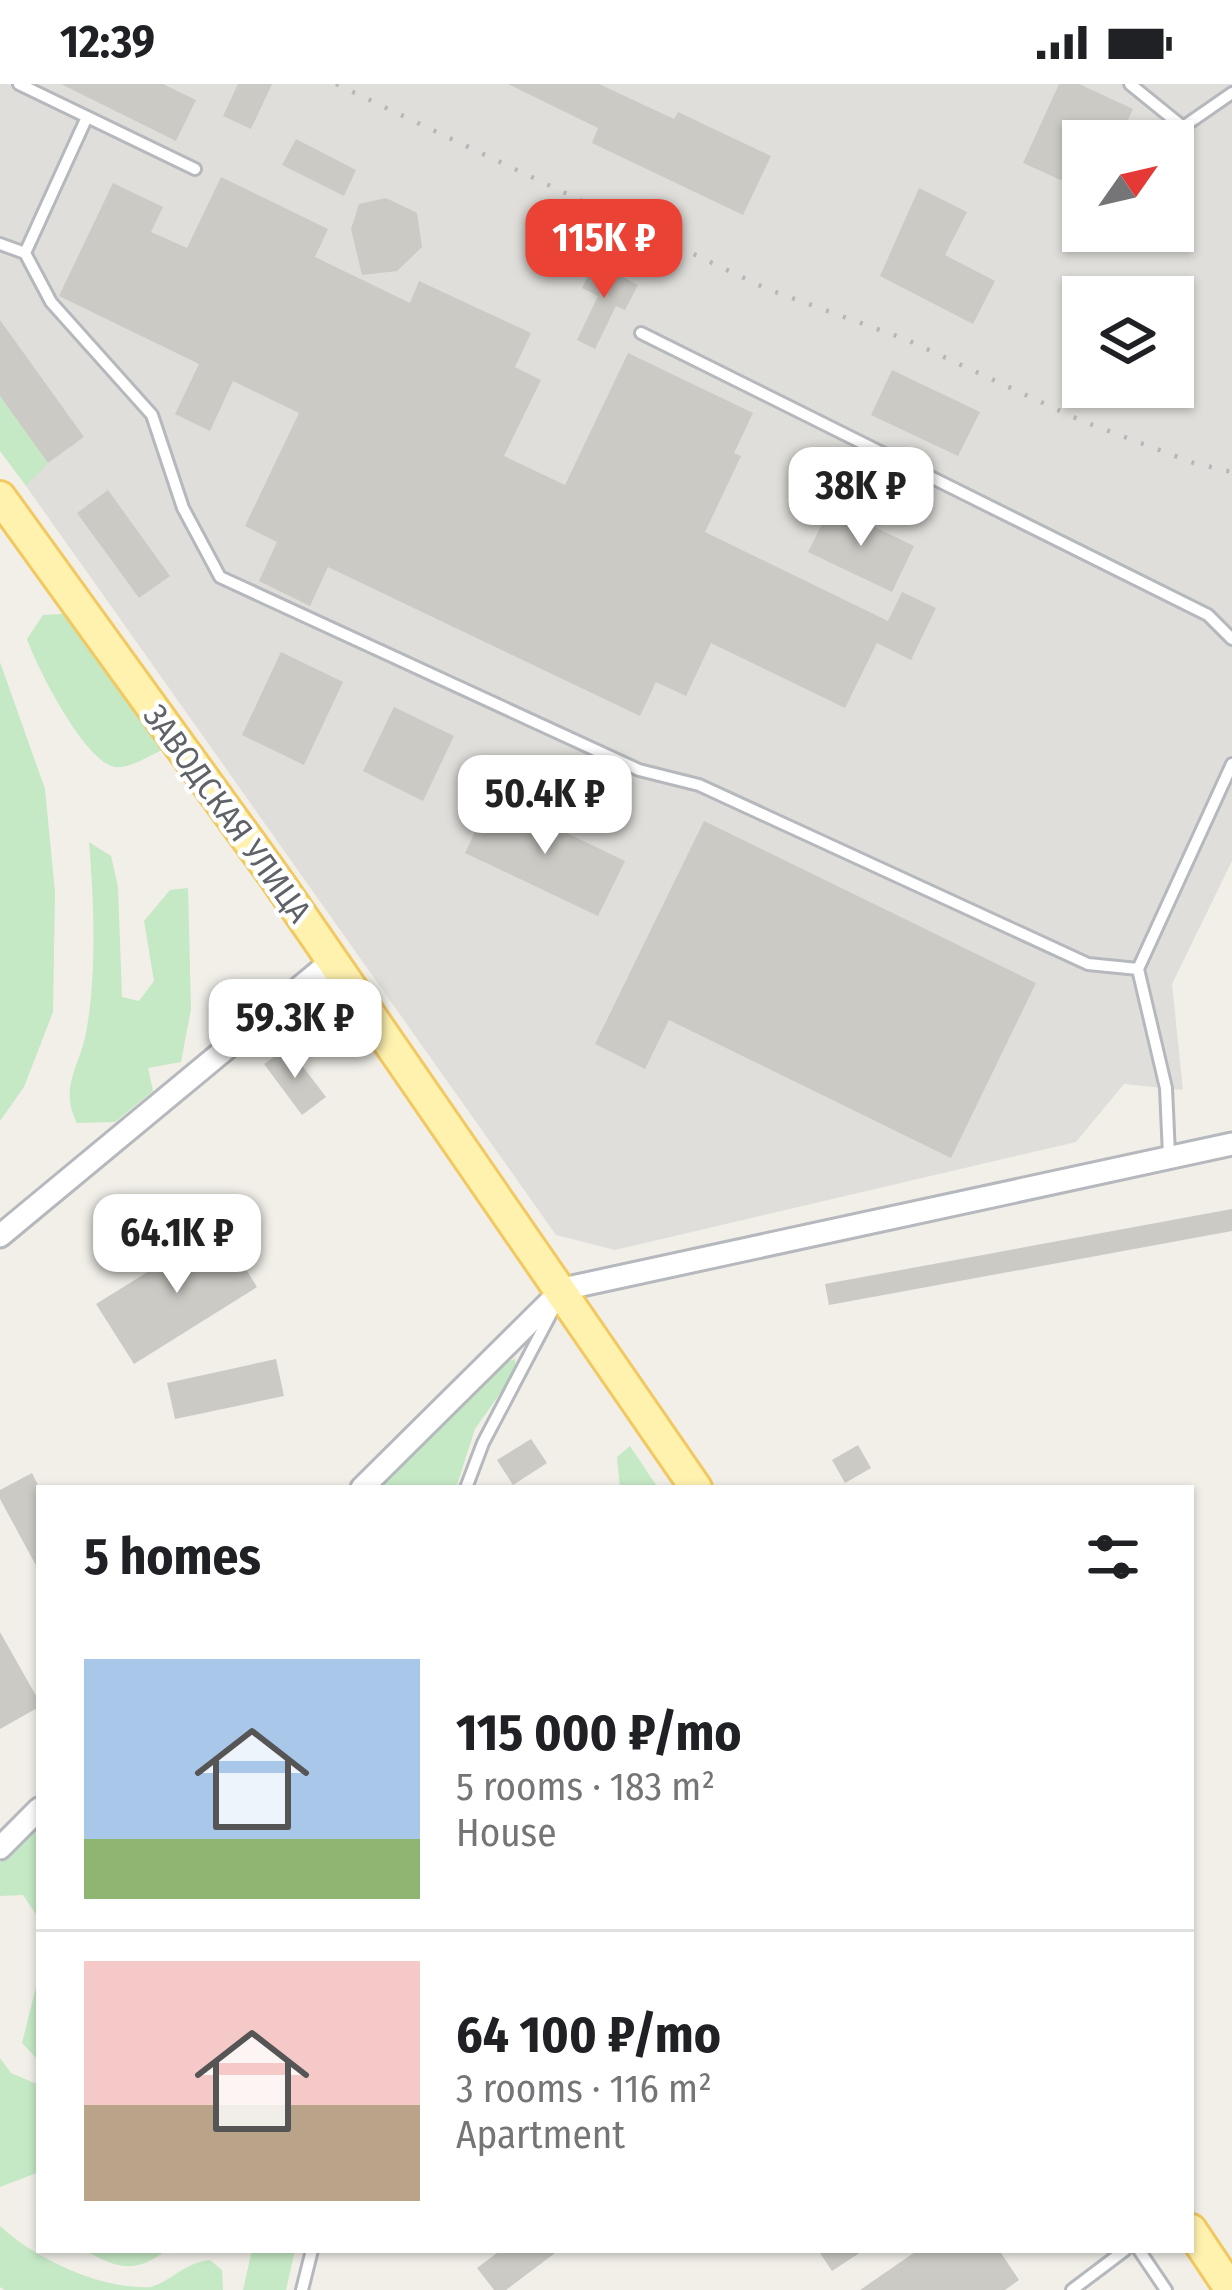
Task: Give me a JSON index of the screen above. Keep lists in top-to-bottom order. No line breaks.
{"streets":{"main road":["ЗАВОДСКАЯ УЛИЦА"]},"north":"top right","page":{"status":"12:39","price":["115K ₽","38K ₽","50.4K ₽","59.3K ₽","64.1K ₽"],"heading":"5 homes","list":[{"name":"115 000 ₽/mo","note":"5 rooms · 183 m² · House"},{"name":"64 100 ₽/mo","note":"3 rooms · 116 m² · Apartment"}]}}
